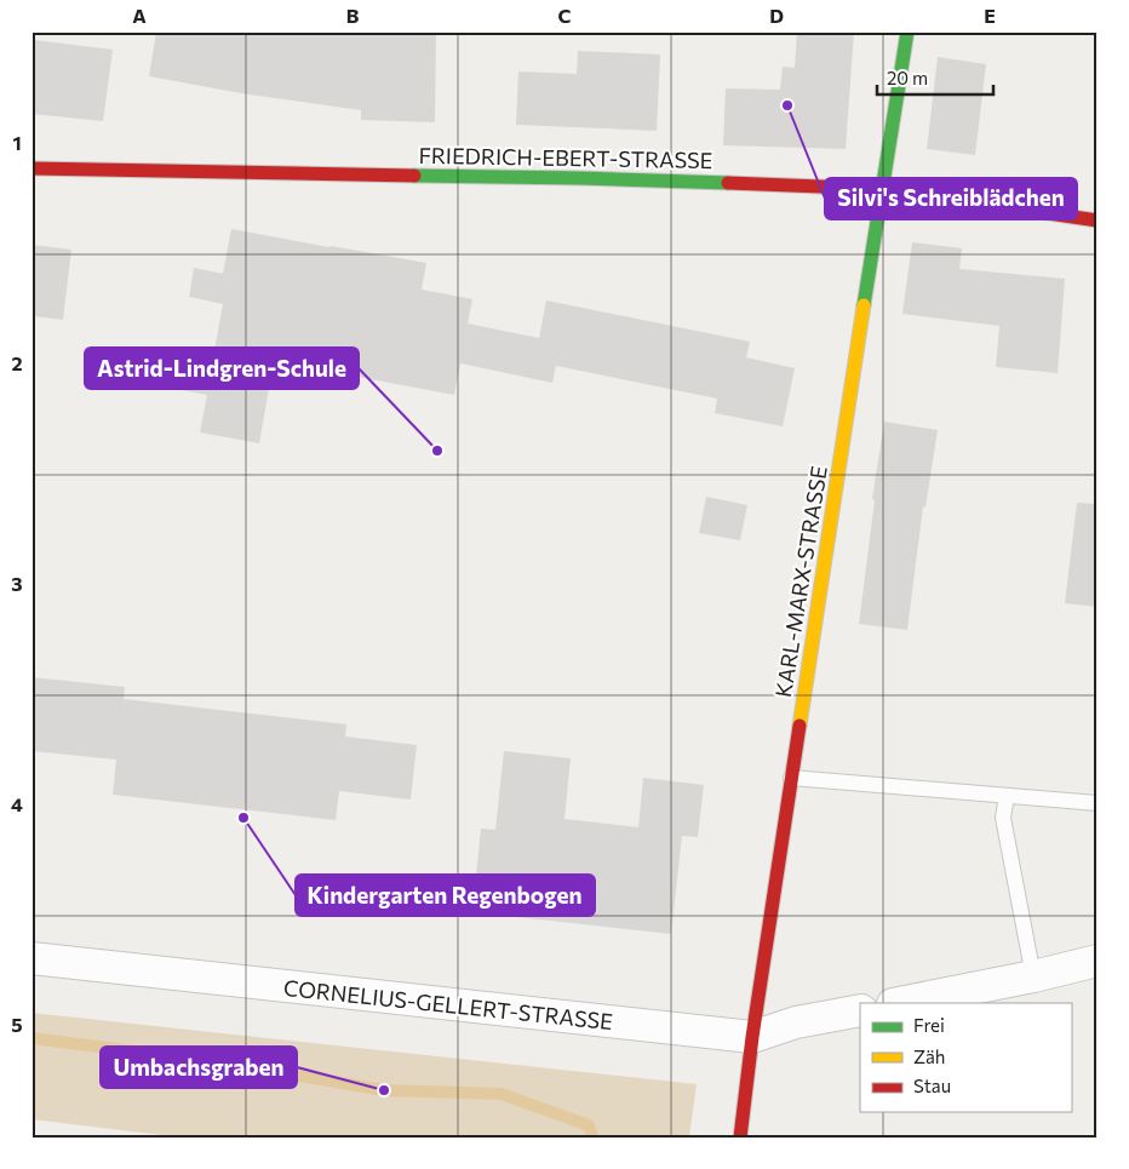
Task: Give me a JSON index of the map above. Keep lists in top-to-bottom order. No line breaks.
{"streets":{"street":["FRIEDRICH-EBERT-STRASSE","KARL-MARX-STRASSE","CORNELIUS-GELLERT-STRASSE"]},"crossings":[["FRIEDRICH-EBERT-STRASSE","KARL-MARX-STRASSE"],["KARL-MARX-STRASSE","CORNELIUS-GELLERT-STRASSE"]],"places":["Silvi's Schreiblädchen","Astrid-Lindgren-Schule","Kindergarten Regenbogen","Umbachsgraben"],"legend":["Frei","Zäh","Stau"],"scale_bar":"20 m","grid":{"columns":["A","B","C","D","E"],"rows":["1","2","3","4","5"]}}
